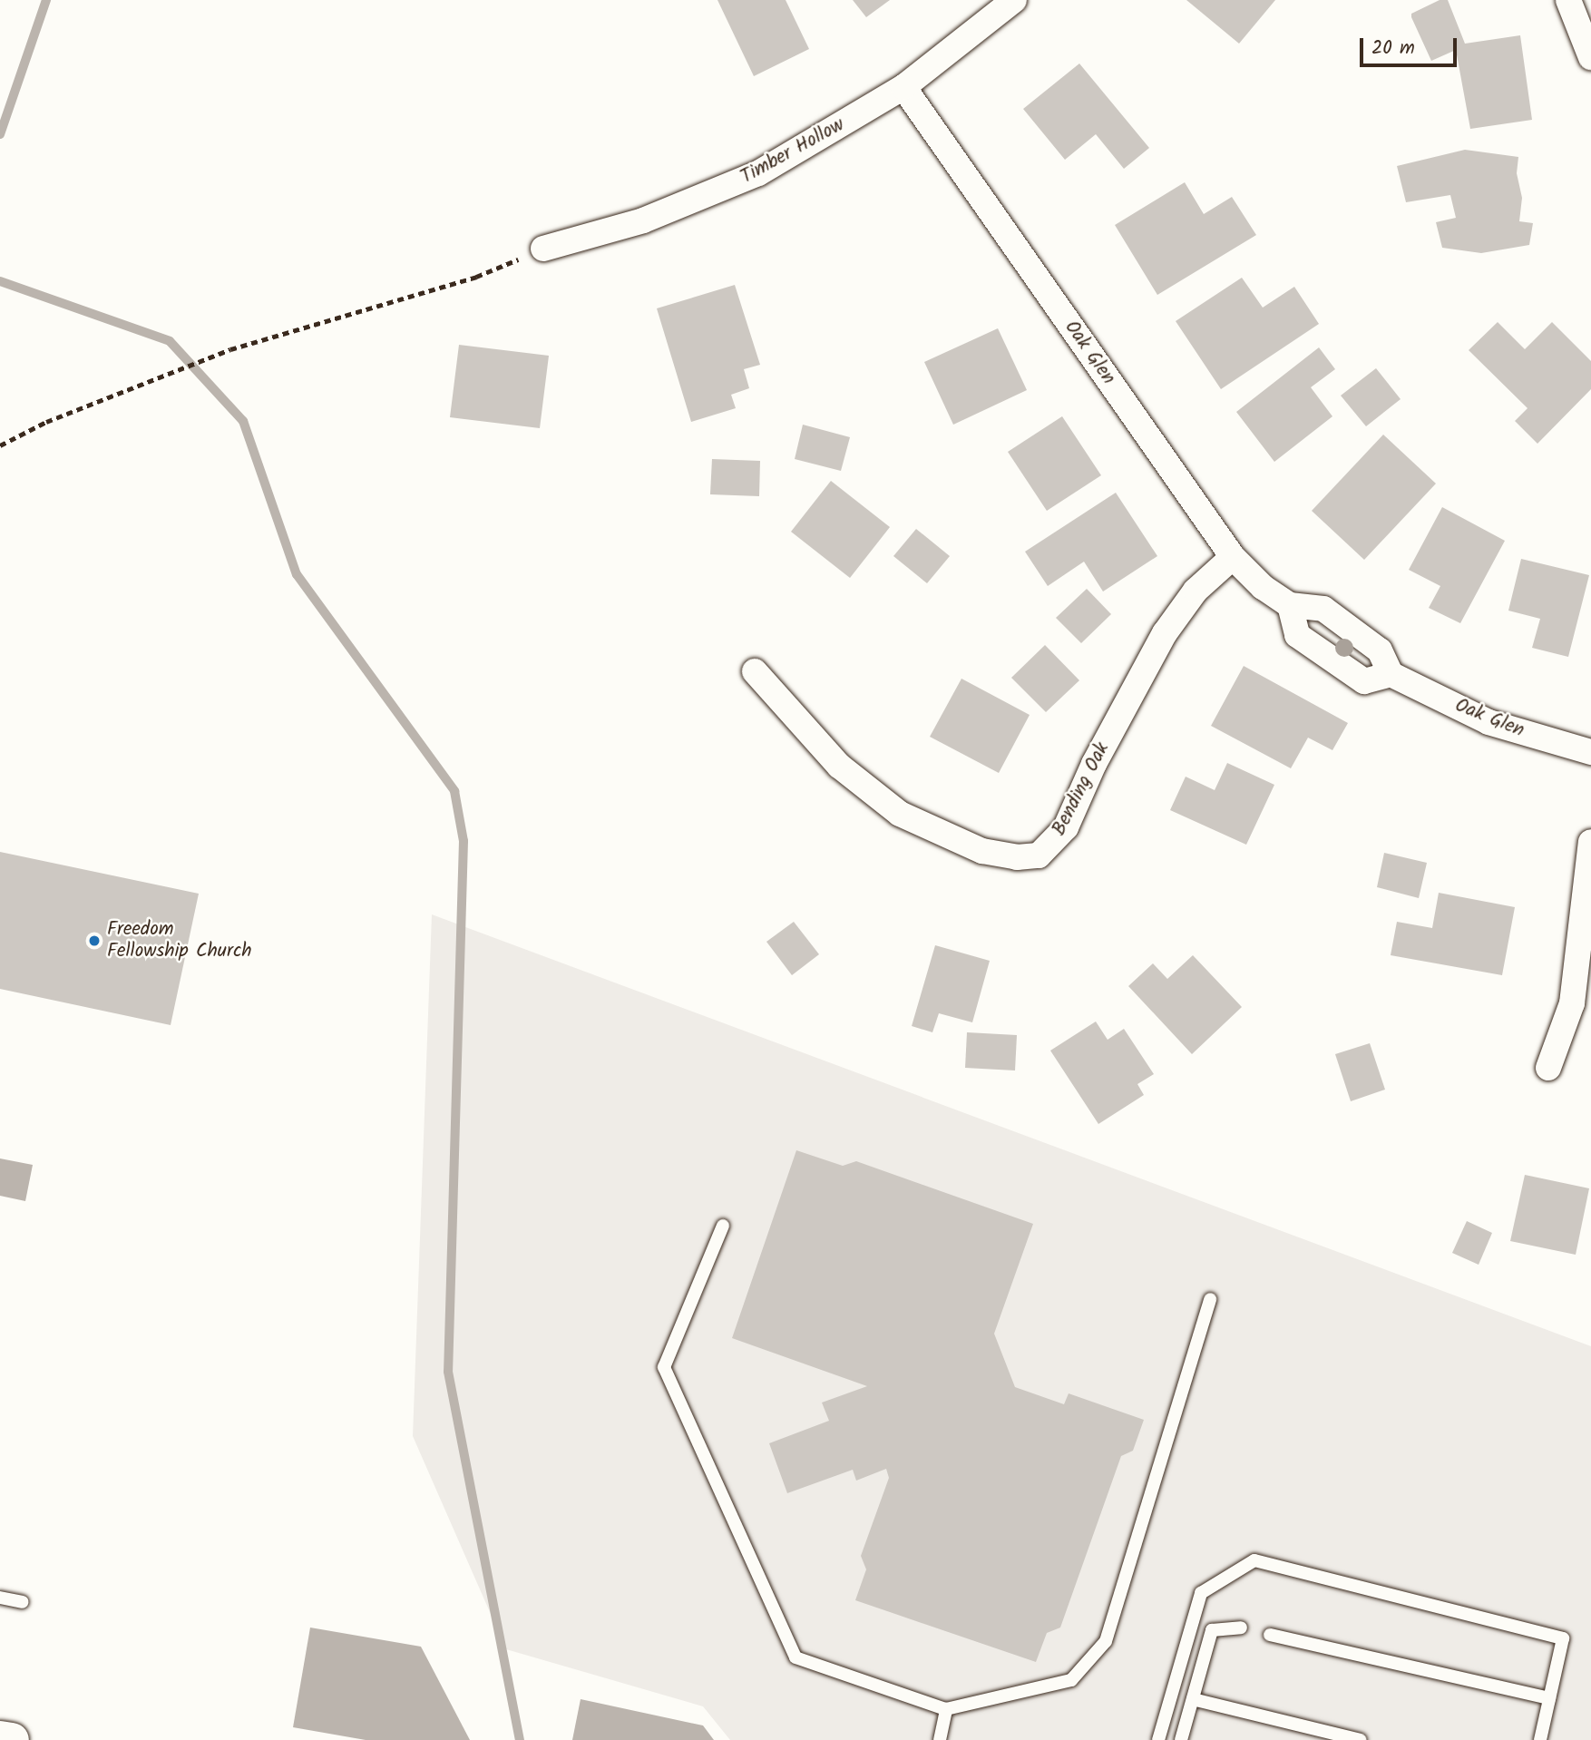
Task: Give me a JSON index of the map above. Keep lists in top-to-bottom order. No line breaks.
{"streets":{"street":["Timber Hollow","Oak Glen","Bending Oak"]},"crossings":[["Timber Hollow","Oak Glen"],["Oak Glen","Bending Oak"]],"places":["Freedom Fellowship Church"],"scale_bar":"20 m"}
